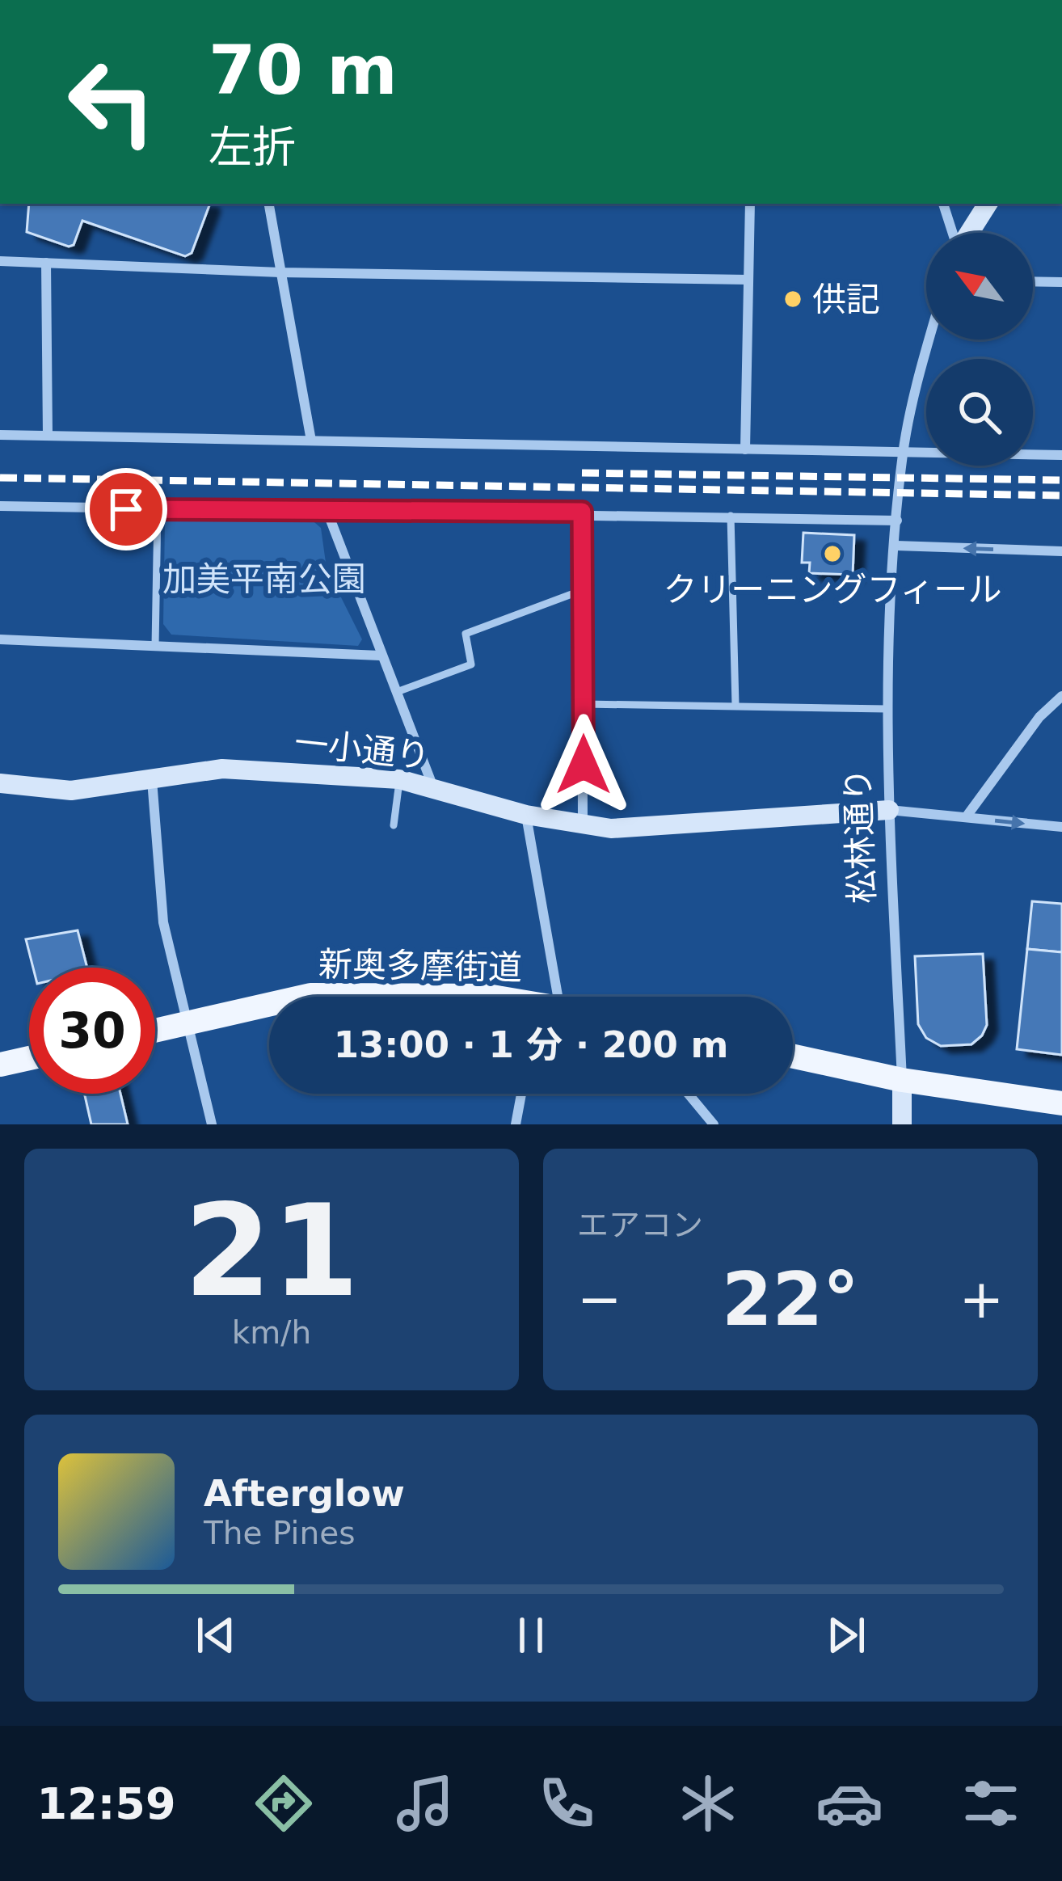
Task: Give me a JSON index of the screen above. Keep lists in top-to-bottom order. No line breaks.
{"streets":{"main road":["新奥多摩街道"],"street":["一小通り","松林通り"]},"crossings":[["一小通り","松林通り"]],"parks":["加美平南公園"],"places":["供記","クリーニングフィール"],"north":"top left","page":{"turn":["70 m","左折"],"limit":"30","trip":"13:00 · 1 分 · 200 m","tile":[["21","km/h"],"エアコン"],"heat":["−","22°","+"],"song":["Afterglow","The Pines"],"tabs":"12:59"}}
